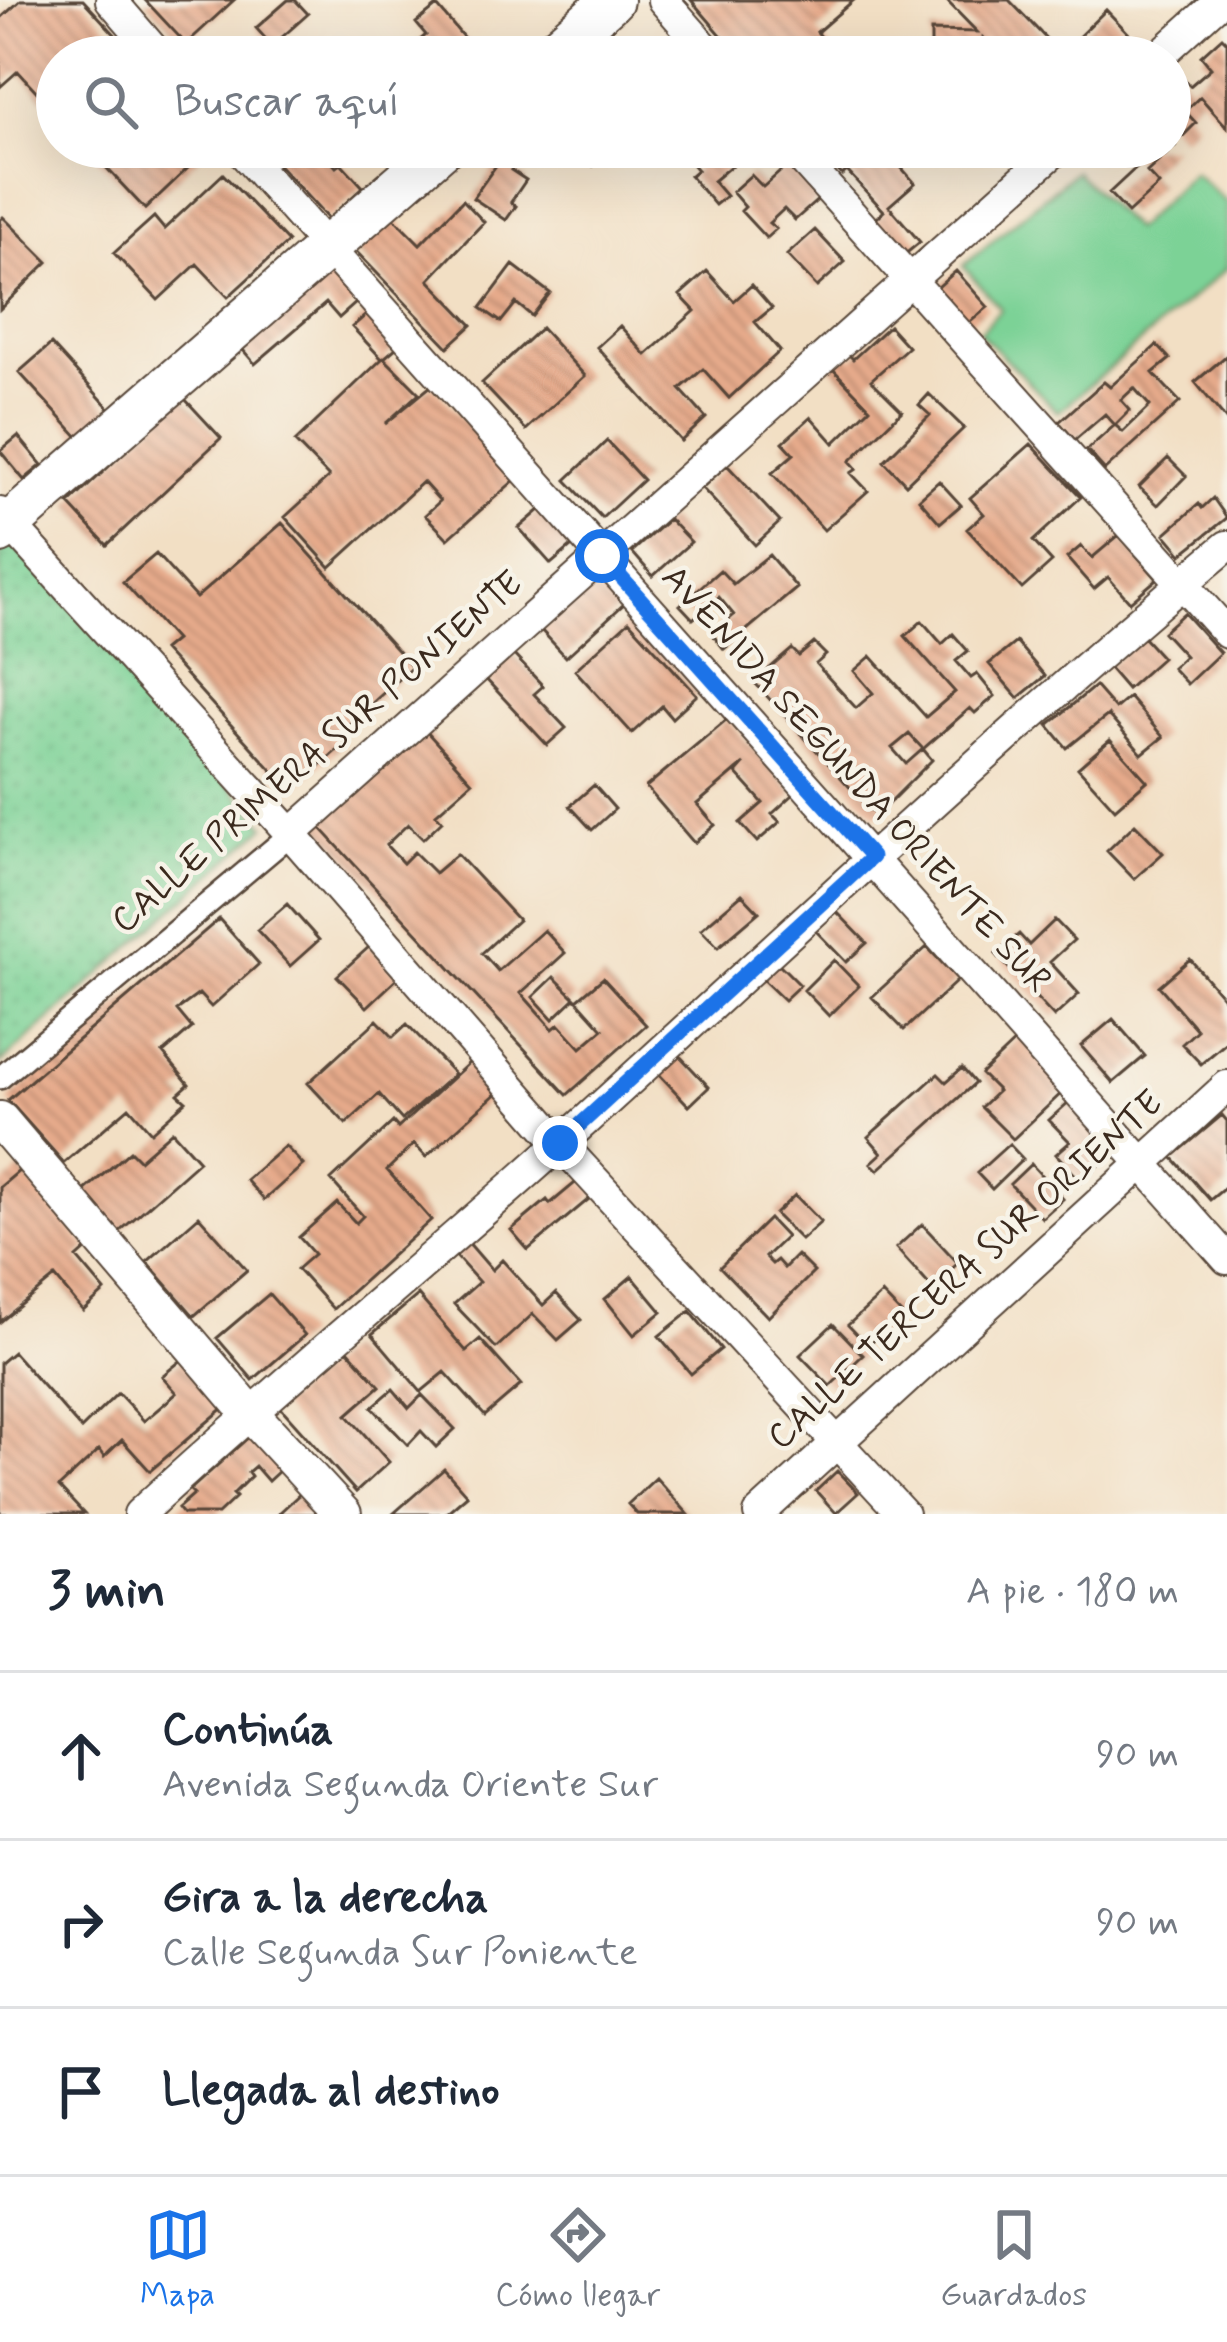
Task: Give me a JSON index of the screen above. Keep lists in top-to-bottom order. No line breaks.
{"streets":{"street":["CALLE PRIMERA SUR PONIENTE","AVENIDA SEGUNDA ORIENTE SUR","CALLE TERCERA SUR ORIENTE"]},"crossings":[["CALLE PRIMERA SUR PONIENTE","AVENIDA SEGUNDA ORIENTE SUR"],["AVENIDA SEGUNDA ORIENTE SUR","CALLE TERCERA SUR ORIENTE"]],"page":{"search":"Buscar aquí","heading":["3 min","A pie · 180 m"],"list":[["Continúa","Avenida Segunda Oriente Sur","90 m"],["Gira a la derecha","Calle Segunda Sur Poniente","90 m"],"Llegada al destino"],"nav":["Mapa","Cómo llegar","Guardados"]}}
